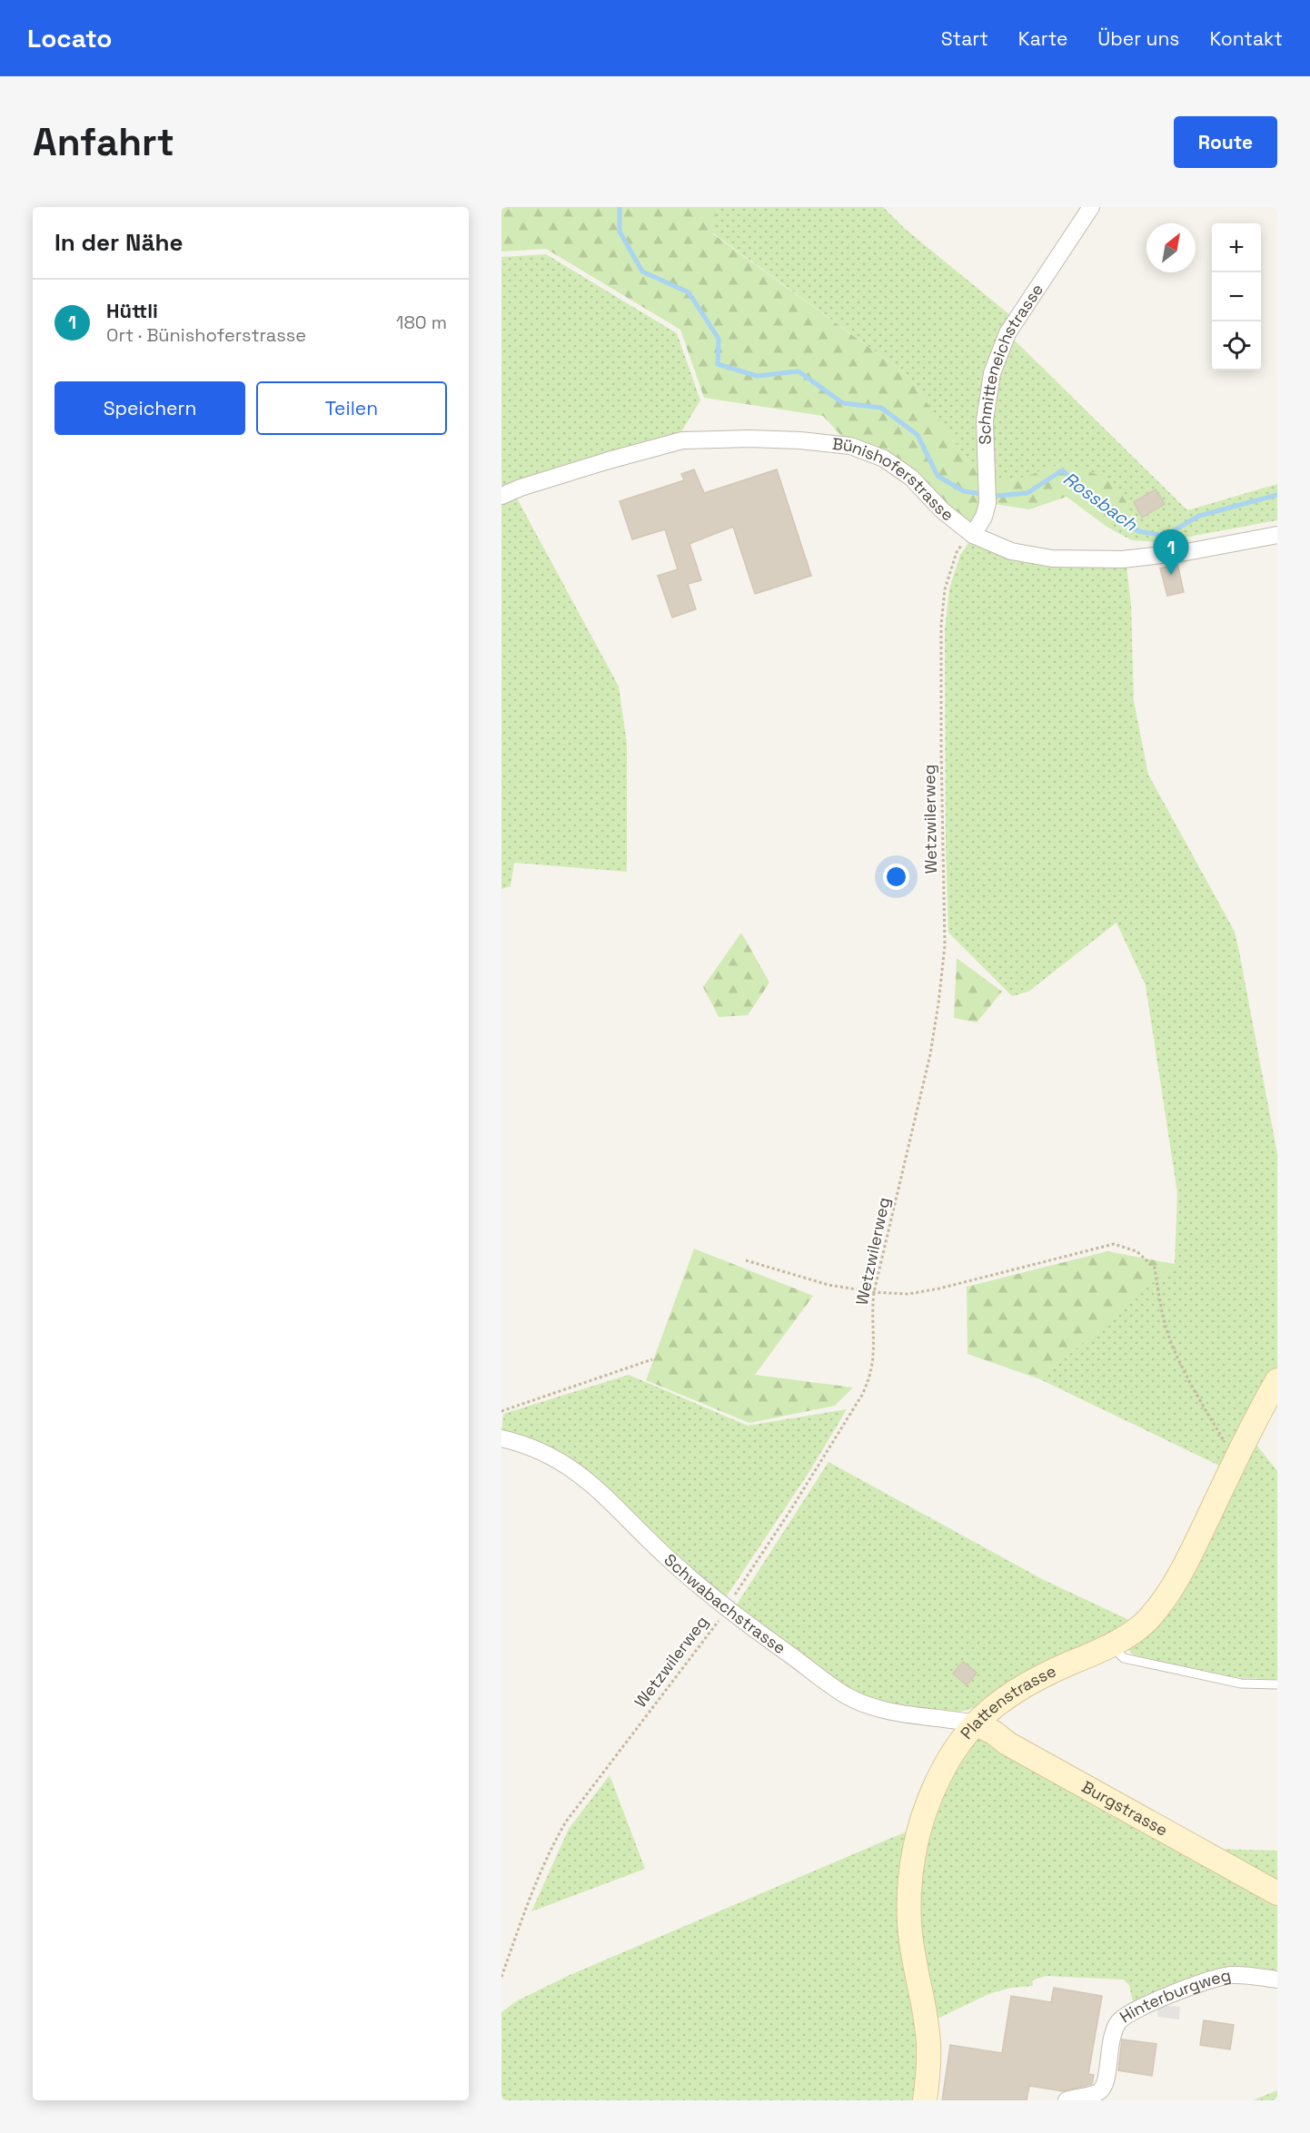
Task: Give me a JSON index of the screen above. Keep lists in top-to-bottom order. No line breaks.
{"streets":{"street":["Schmitteneichstrasse","Bünishoferstrasse","Schwabachstrasse","Plattenstrasse","Burgstrasse","Hinterburgweg"],"path":["Wetzwilerweg"]},"crossings":[["Schmitteneichstrasse","Bünishoferstrasse"],["Schmitteneichstrasse","Wetzwilerweg"],["Bünishoferstrasse","Wetzwilerweg"],["Wetzwilerweg","Schwabachstrasse"],["Schwabachstrasse","Plattenstrasse"],["Schwabachstrasse","Burgstrasse"],["Plattenstrasse","Burgstrasse"]],"water":["Rossbach"],"north":"top right","page":{"header":"Locato","nav":["Start","Karte","Über uns","Kontakt"],"buttons":["Route",["Speichern","Teilen"]],"title":"Anfahrt","heading":"In der Nähe","map_buttons":["+","−"],"list":[{"mark":"1","name":"Hüttli","note":"Ort · Bünishoferstrasse","value":"180 m"}],"pins":"1"}}
